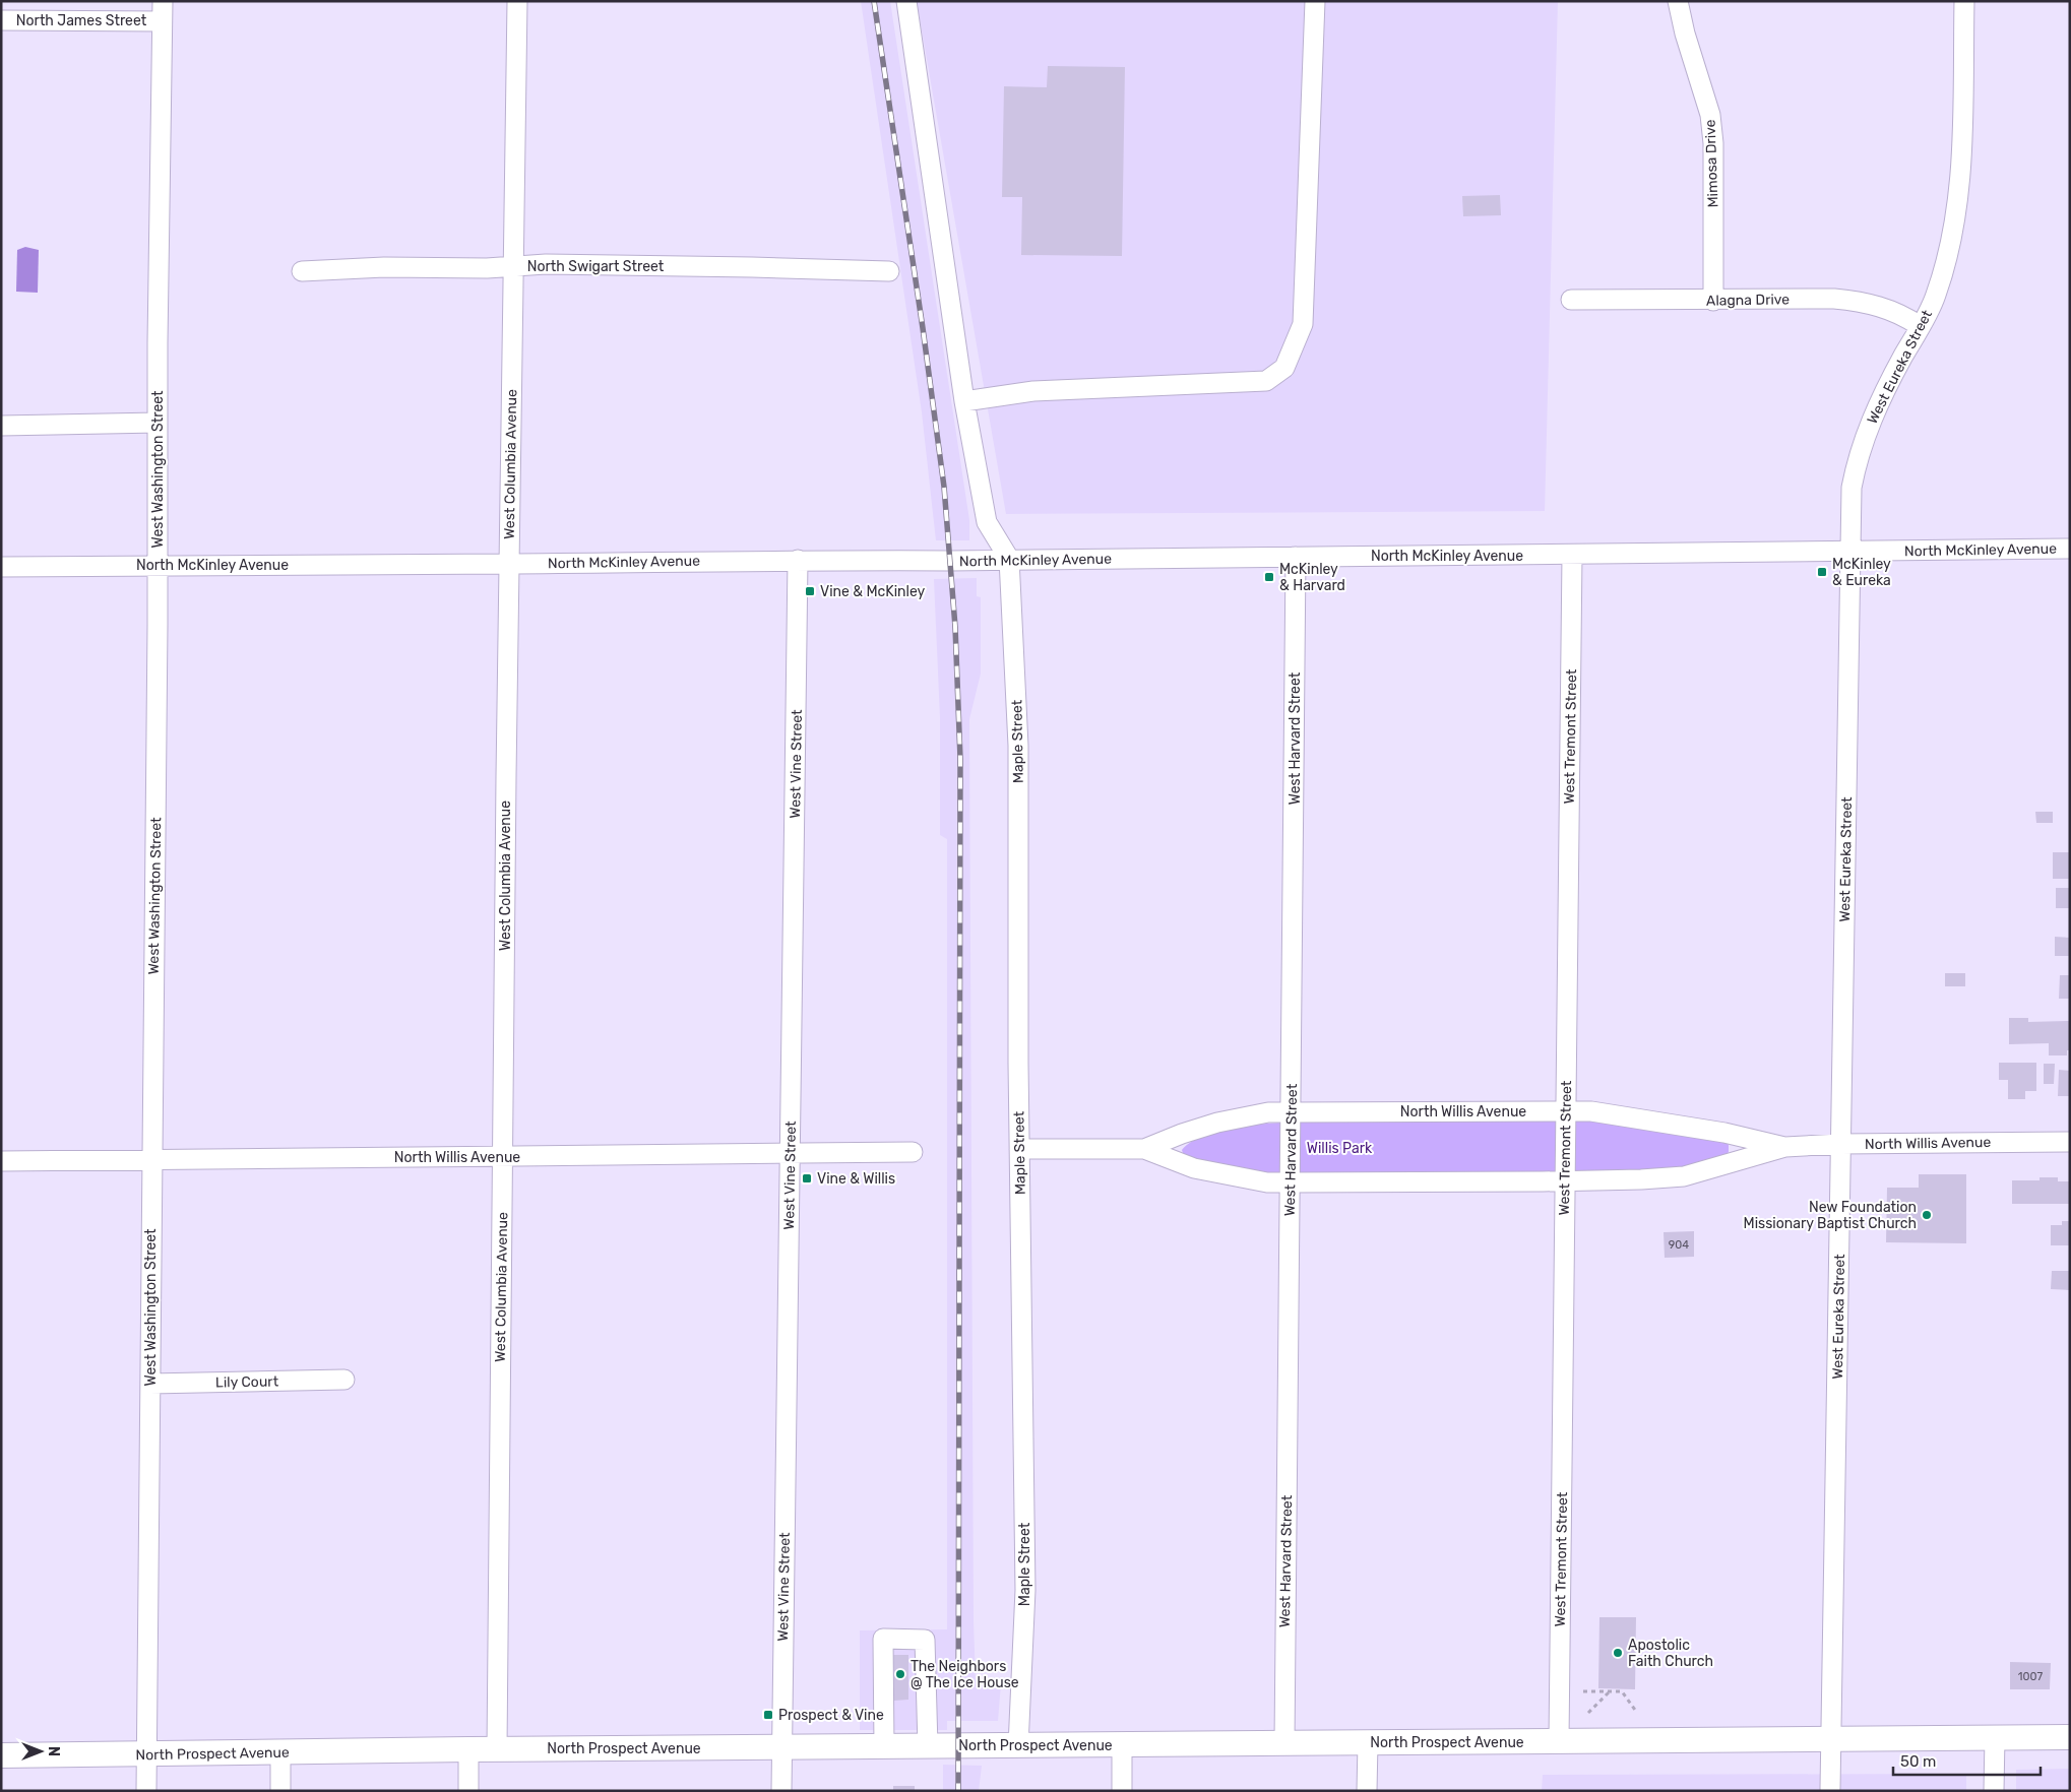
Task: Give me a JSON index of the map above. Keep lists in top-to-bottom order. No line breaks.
{"streets":{"main road":["North Prospect Avenue"],"street":["North James Street","Mimosa Drive","North Swigart Street","Alagna Drive","West Eureka Street","West Columbia Avenue","West Washington Street","North McKinley Avenue","West Tremont Street","West Harvard Street","Maple Street","West Vine Street","North Willis Avenue","Lily Court"]},"crossings":[["North James Street","West Washington Street"],["Mimosa Drive","Alagna Drive"],["North Swigart Street","West Columbia Avenue"],["Alagna Drive","West Eureka Street"],["West Eureka Street","North McKinley Avenue"],["West Eureka Street","North Willis Avenue"],["West Eureka Street","North Prospect Avenue"],["West Columbia Avenue","North McKinley Avenue"],["West Columbia Avenue","North Willis Avenue"],["West Columbia Avenue","North Prospect Avenue"],["West Washington Street","North McKinley Avenue"],["West Washington Street","North Willis Avenue"],["West Washington Street","Lily Court"],["West Washington Street","North Prospect Avenue"],["North McKinley Avenue","West Tremont Street"],["North McKinley Avenue","West Harvard Street"],["North McKinley Avenue","Maple Street"],["North McKinley Avenue","West Vine Street"],["West Tremont Street","North Willis Avenue"],["West Tremont Street","North Prospect Avenue"],["West Harvard Street","North Willis Avenue"],["West Harvard Street","North Prospect Avenue"],["Maple Street","North Willis Avenue"],["Maple Street","North Prospect Avenue"],["West Vine Street","North Willis Avenue"],["West Vine Street","North Prospect Avenue"]],"parks":["Willis Park"],"places":{"transit":["McKinley & Eureka","McKinley & Harvard","Vine & McKinley","Vine & Willis","Prospect & Vine"],"other":["New Foundation Missionary Baptist Church","Apostolic Faith Church","The Neighbors @ The Ice House"]},"house_numbers":["904","1007"],"scale_bar":"50 m","north":"right"}
